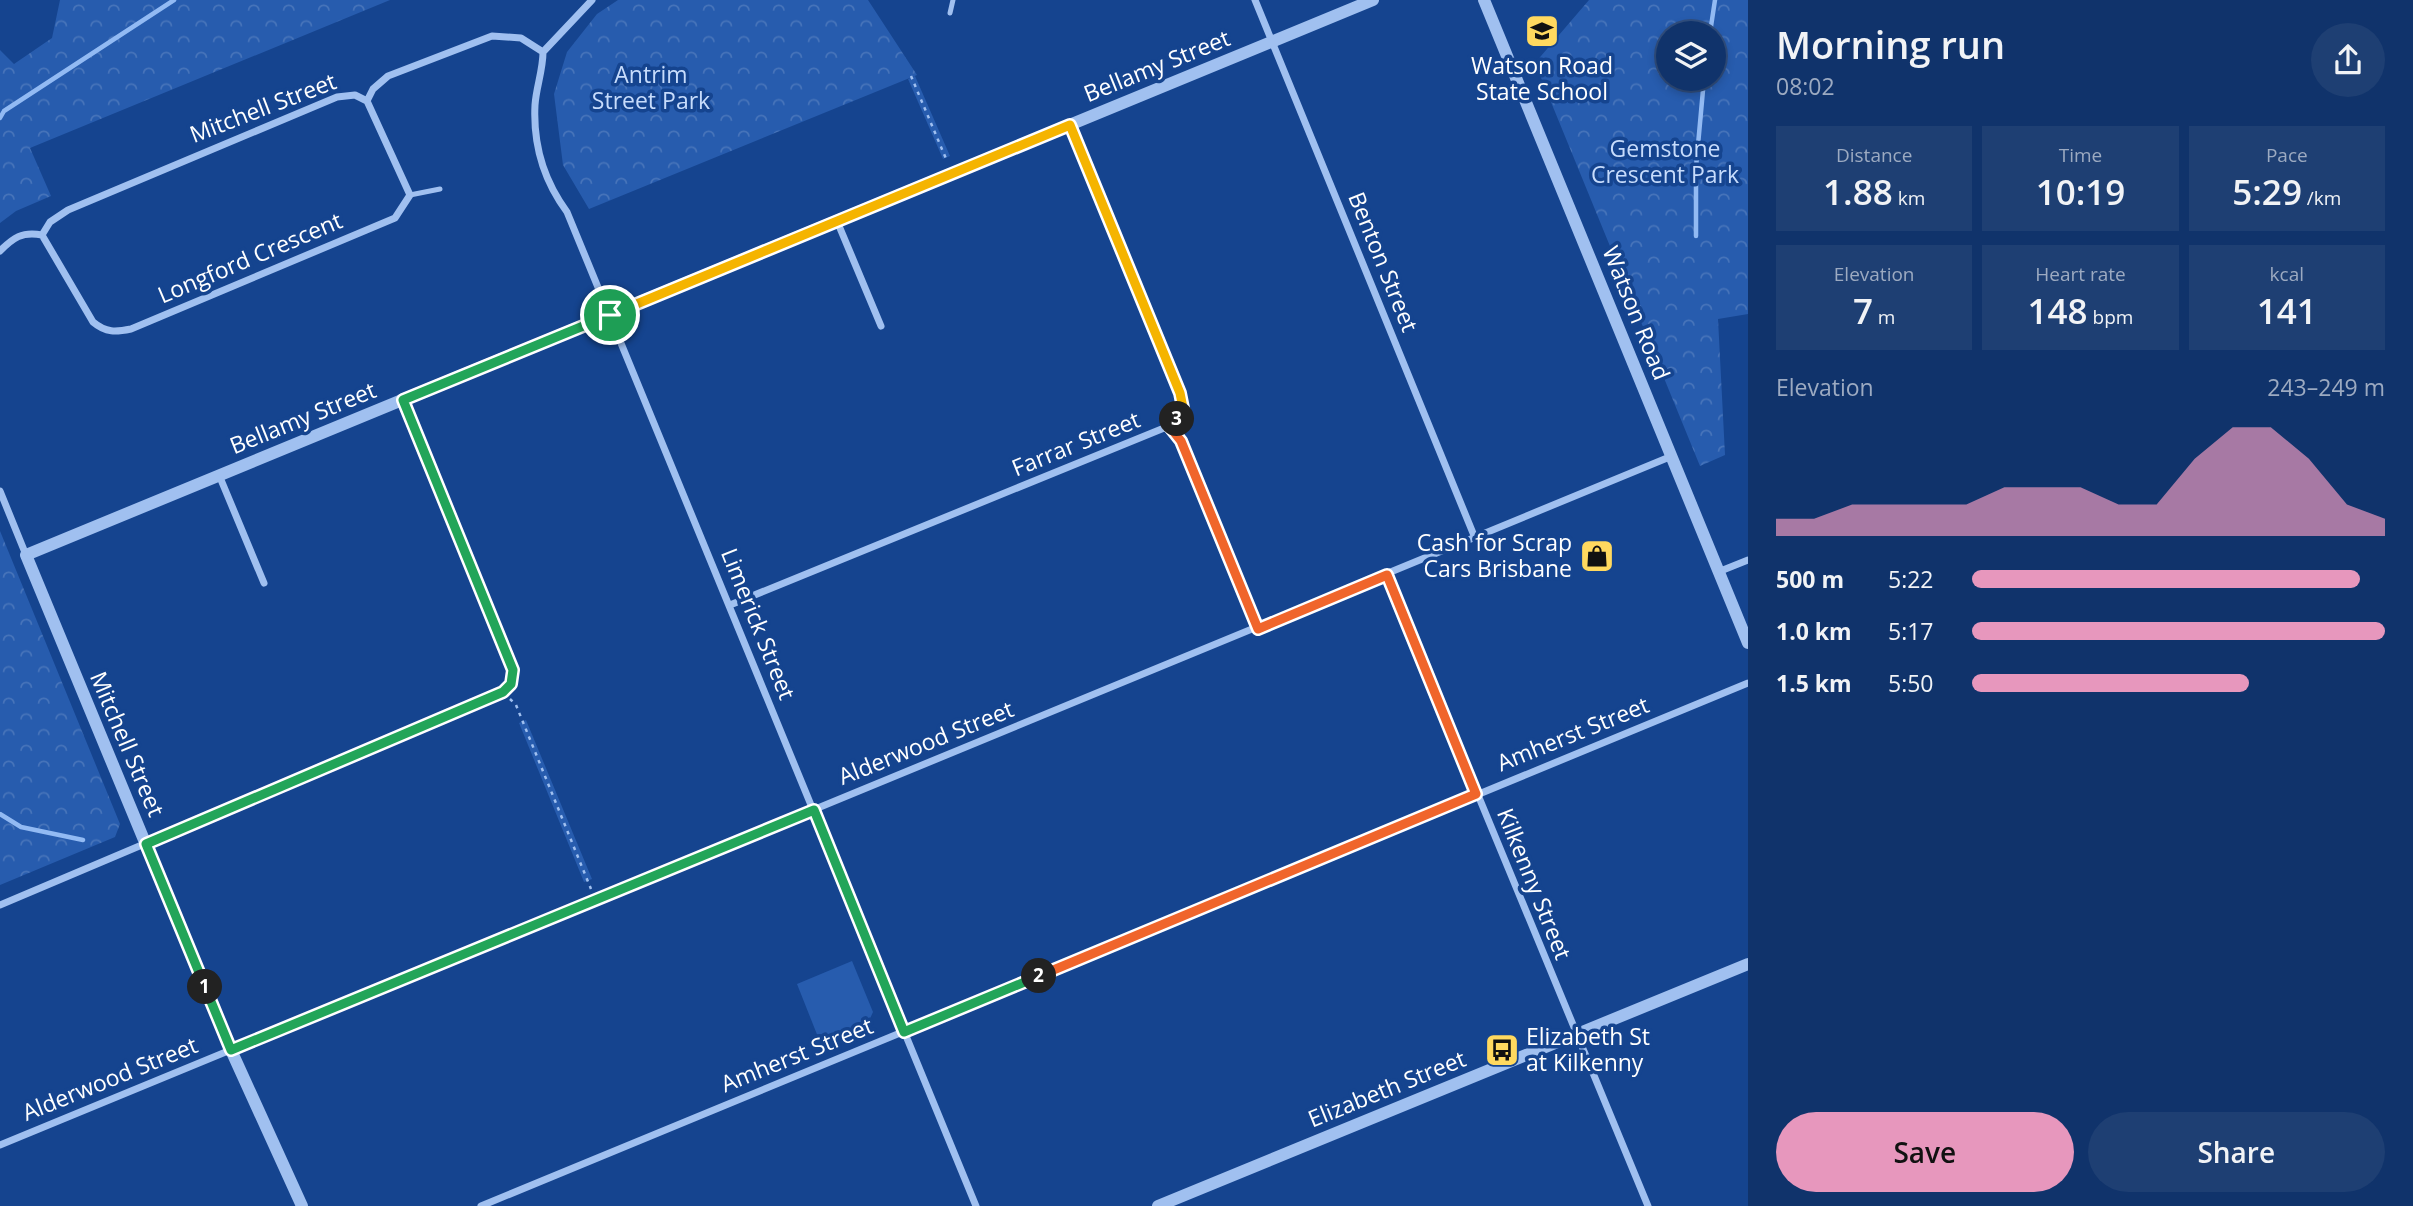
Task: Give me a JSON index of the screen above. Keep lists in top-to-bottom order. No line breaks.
{"streets":{"street":["Bellamy Street","Mitchell Street","Longford Crescent","Benton Street","Watson Road","Farrar Street","Limerick Street","Amherst Street","Alderwood Street","Kilkenny Street","Elizabeth Street"]},"crossings":[["Bellamy Street","Mitchell Street"],["Bellamy Street","Benton Street"],["Bellamy Street","Farrar Street"],["Bellamy Street","Limerick Street"],["Mitchell Street","Longford Crescent"],["Mitchell Street","Limerick Street"],["Mitchell Street","Alderwood Street"],["Benton Street","Alderwood Street"],["Watson Road","Alderwood Street"],["Farrar Street","Limerick Street"],["Limerick Street","Amherst Street"],["Limerick Street","Alderwood Street"],["Amherst Street","Kilkenny Street"],["Alderwood Street","Kilkenny Street"],["Kilkenny Street","Elizabeth Street"]],"parks":["Antrim Street Park","Gemstone Crescent Park"],"places":{"school or university":["Watson Road State School"],"shop":["Cash for Scrap Cars Brisbane"],"bus stop":["Elizabeth St at Kilkenny"]},"page":{"heading":["Morning run","08:02"],"stats":[["Distance","1.88 km"],["Time","10:19"],["Pace","5:29 /km"],["Elevation","7 m"],["Heart rate","148 bpm"],["kcal","141"]],"chart":["Elevation","243–249 m"],"pins":["3","2","1"],"list":[{"name":"500 m","note":"5:22"},{"name":"1.0 km","note":"5:17"},{"name":"1.5 km","note":"5:50"}],"buttons":["Save","Share"]}}
